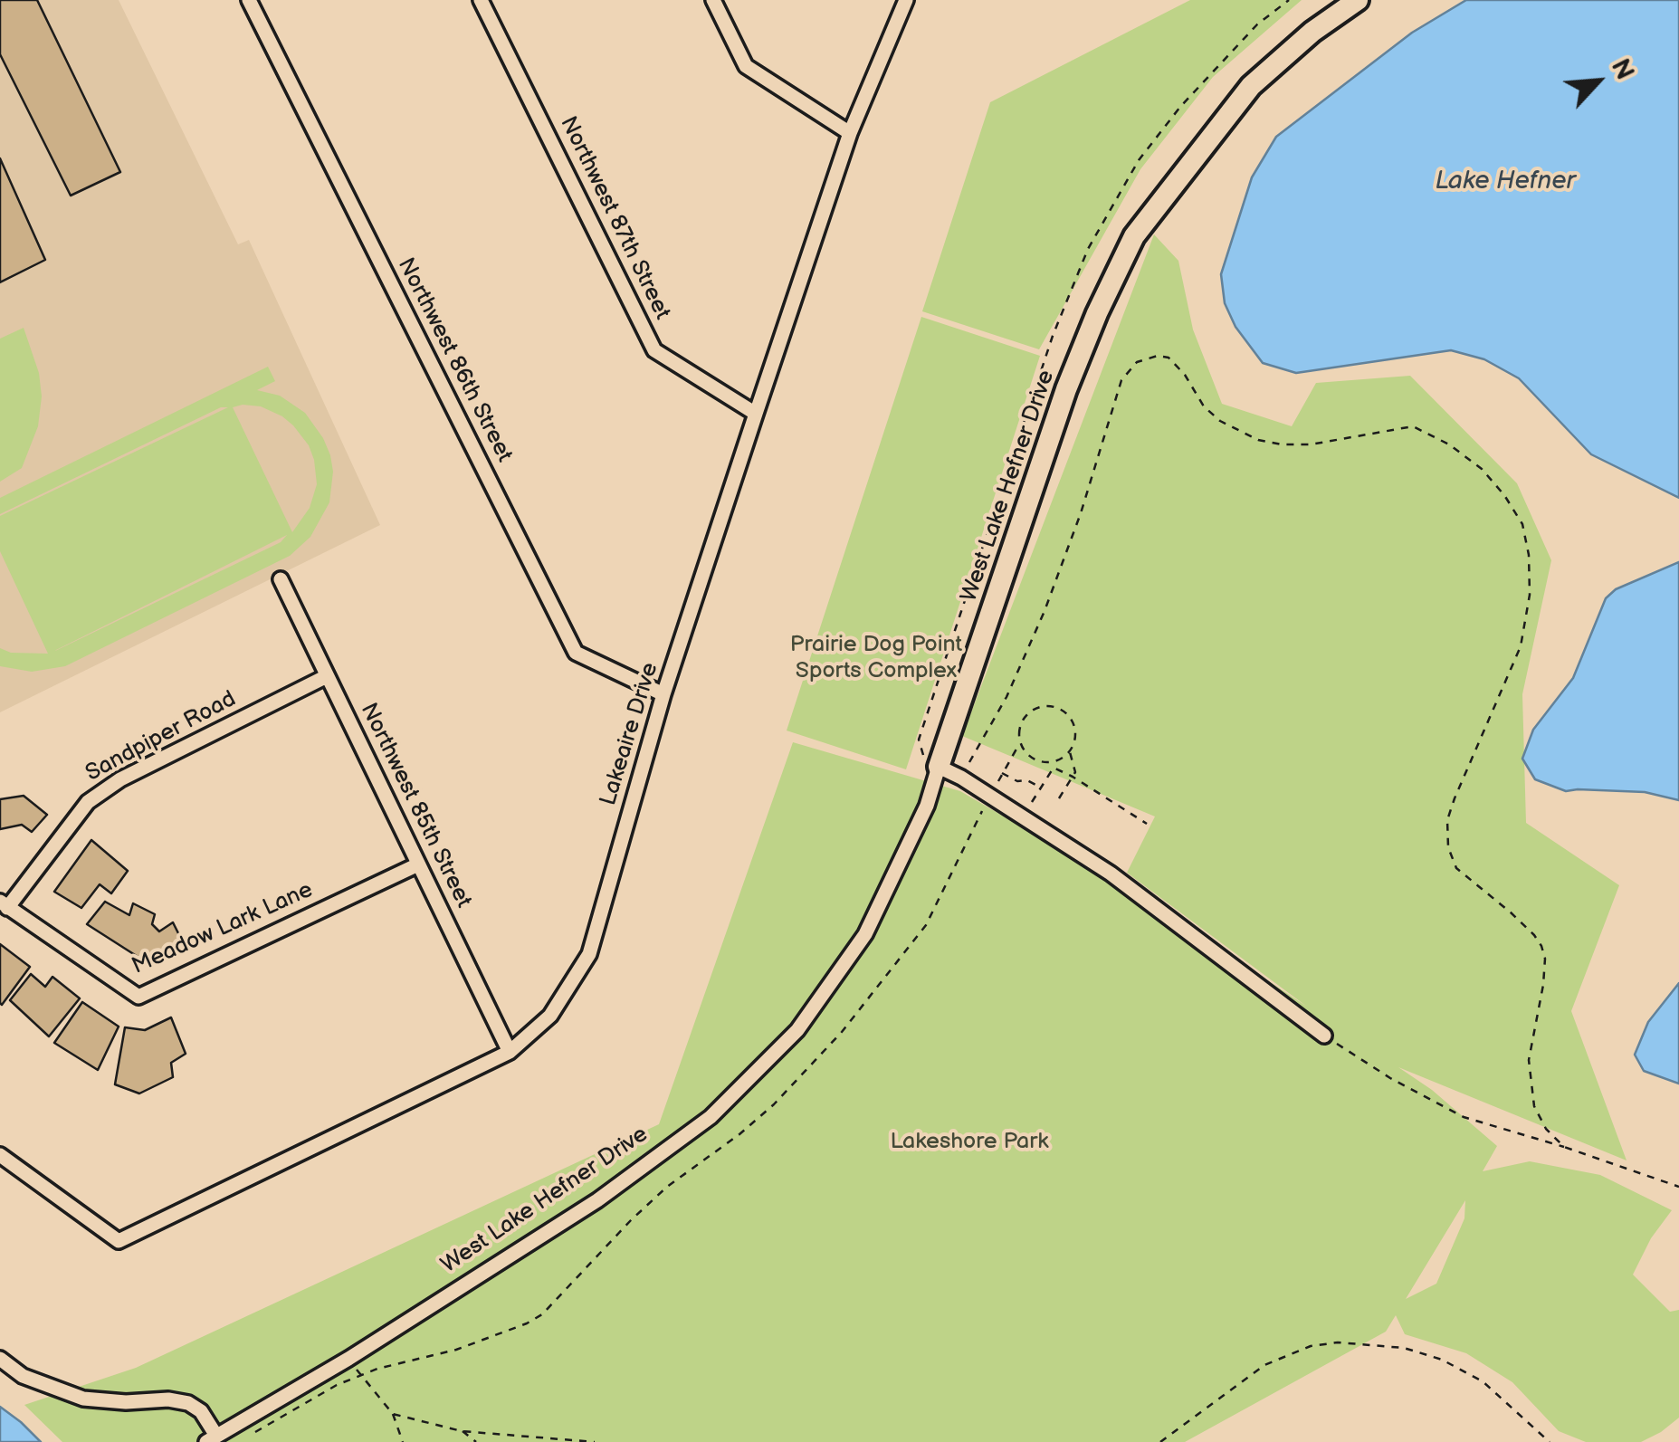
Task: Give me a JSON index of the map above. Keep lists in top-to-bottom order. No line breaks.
{"streets":{"street":["Northwest 87th Street","Northwest 86th Street","West Lake Hefner Drive","Lakeaire Drive","Sandpiper Road","Northwest 85th Street","Meadow Lark Lane"]},"crossings":[["Northwest 87th Street","Lakeaire Drive"],["Northwest 86th Street","Lakeaire Drive"],["Lakeaire Drive","Northwest 85th Street"],["Sandpiper Road","Northwest 85th Street"],["Sandpiper Road","Meadow Lark Lane"],["Northwest 85th Street","Meadow Lark Lane"]],"water":["Lake Hefner"],"parks":["Prairie Dog Point Sports Complex","Lakeshore Park"],"north":"top right"}
